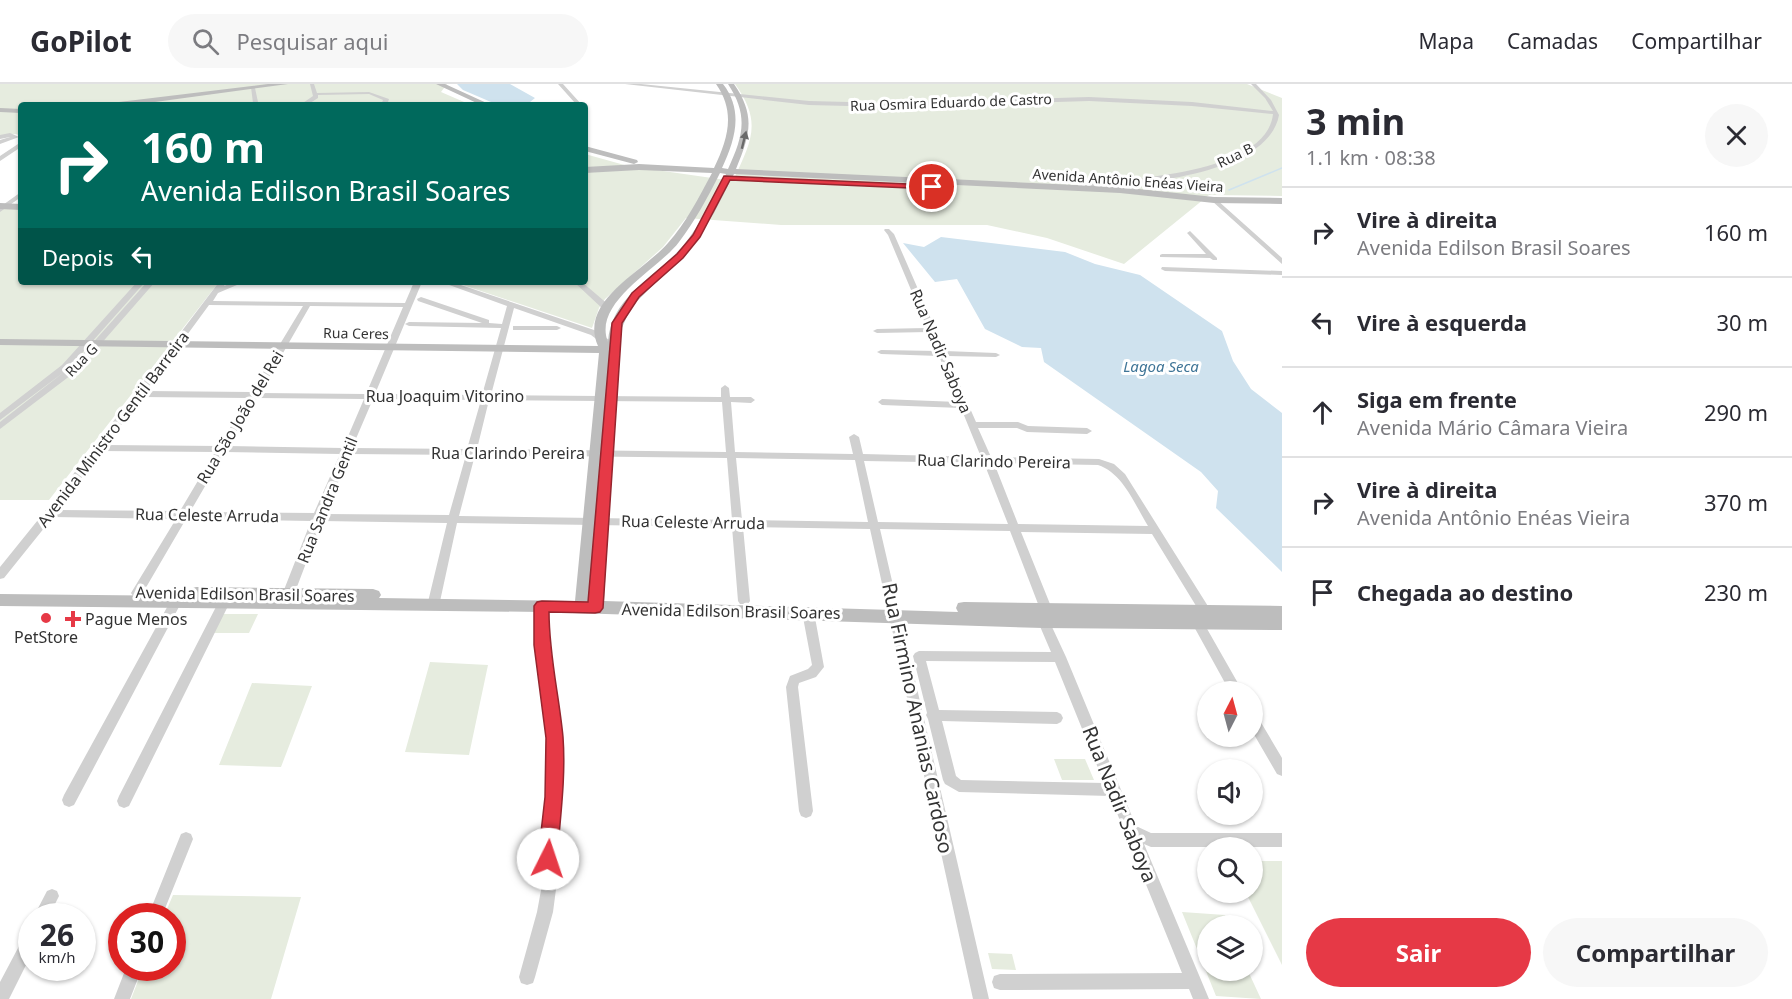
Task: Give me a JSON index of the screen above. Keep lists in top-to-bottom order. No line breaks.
{"streets":{"street":["Rua Osmira Eduardo de Castro","Rua B","Avenida Antônio Enéas Vieira","Rua Ceres","Rua Nadir Saboya","Rua G","Rua Joaquim Vitorino","Rua São João del Rei","Avenida Ministro Gentil Barreira","Rua Clarindo Pereira","Rua Sandra Gentil","Rua Celeste Arruda","Avenida Edilson Brasil Soares","Rua Firmino Ananias Cardoso"]},"crossings":[["Rua Osmira Eduardo de Castro","Rua B"],["Rua B","Avenida Antônio Enéas Vieira"],["Rua Ceres","Rua G"],["Rua Ceres","Rua São João del Rei"],["Rua Ceres","Avenida Ministro Gentil Barreira"],["Rua Ceres","Rua Sandra Gentil"],["Rua Nadir Saboya","Rua Clarindo Pereira"],["Rua Nadir Saboya","Rua Celeste Arruda"],["Rua Nadir Saboya","Avenida Edilson Brasil Soares"],["Rua Joaquim Vitorino","Rua São João del Rei"],["Rua Joaquim Vitorino","Avenida Ministro Gentil Barreira"],["Rua Joaquim Vitorino","Rua Sandra Gentil"],["Rua São João del Rei","Rua Clarindo Pereira"],["Rua São João del Rei","Rua Celeste Arruda"],["Rua São João del Rei","Avenida Edilson Brasil Soares"],["Avenida Ministro Gentil Barreira","Rua Clarindo Pereira"],["Avenida Ministro Gentil Barreira","Rua Celeste Arruda"],["Rua Clarindo Pereira","Rua Sandra Gentil"],["Rua Clarindo Pereira","Rua Celeste Arruda"],["Rua Clarindo Pereira","Rua Firmino Ananias Cardoso"],["Rua Sandra Gentil","Rua Celeste Arruda"],["Rua Sandra Gentil","Avenida Edilson Brasil Soares"],["Rua Celeste Arruda","Rua Firmino Ananias Cardoso"],["Avenida Edilson Brasil Soares","Rua Firmino Ananias Cardoso"]],"water":["Lagoa Seca"],"places":{"other":["PetStore"],"health":["Pague Menos"]},"north":"top","page":{"header":"GoPilot","search":"Pesquisar aqui","nav":["Mapa","Camadas","Compartilhar"],"heading":["3 min","1.1 km · 08:38"],"turn":["160 m","Avenida Edilson Brasil Soares"],"list":[{"name":"Vire à direita","note":"Avenida Edilson Brasil Soares","value":"160 m"},{"name":"Vire à esquerda","value":"30 m"},{"name":"Siga em frente","note":"Avenida Mário Câmara Vieira","value":"290 m"},{"name":"Vire à direita","note":"Avenida Antônio Enéas Vieira","value":"370 m"},{"name":"Chegada ao destino","value":"230 m"}],"then":"Depois","speed":"26 km/h","limit":"30","buttons":["Sair","Compartilhar"]}}
